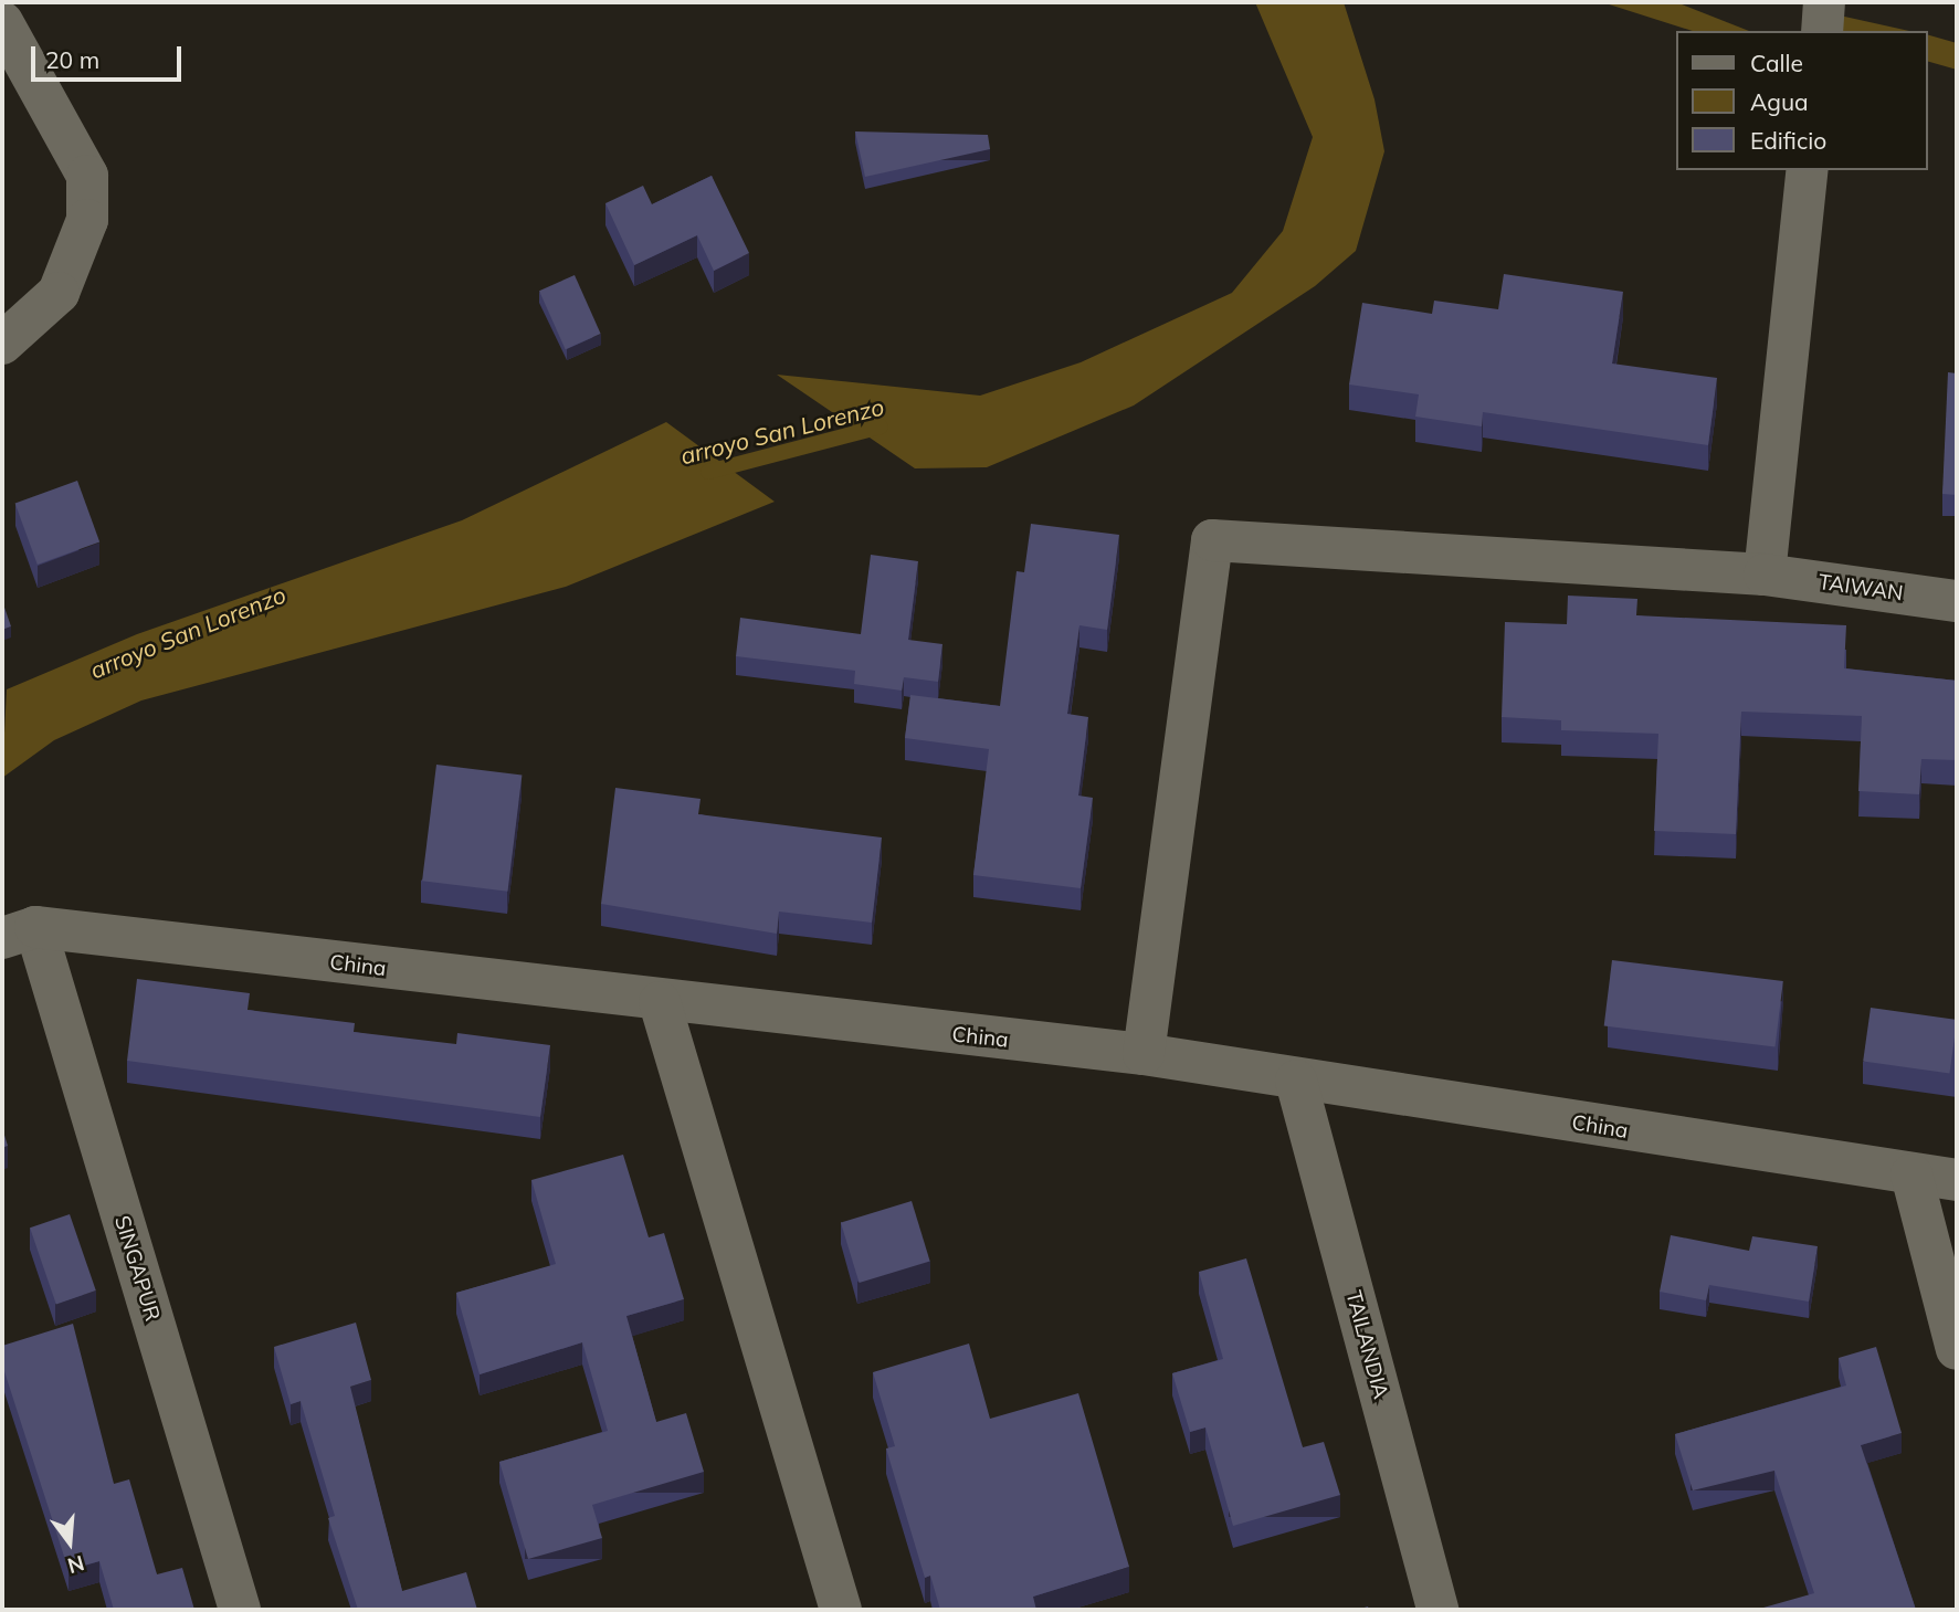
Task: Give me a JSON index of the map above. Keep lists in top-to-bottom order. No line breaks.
{"streets":{"street":["TAIWAN","China","SINGAPUR","TAILANDIA"]},"crossings":[["TAIWAN","China"],["China","SINGAPUR"],["China","TAILANDIA"]],"water":["arroyo San Lorenzo"],"legend":["Calle","Agua","Edificio"],"scale_bar":"20 m","north":"bottom"}
